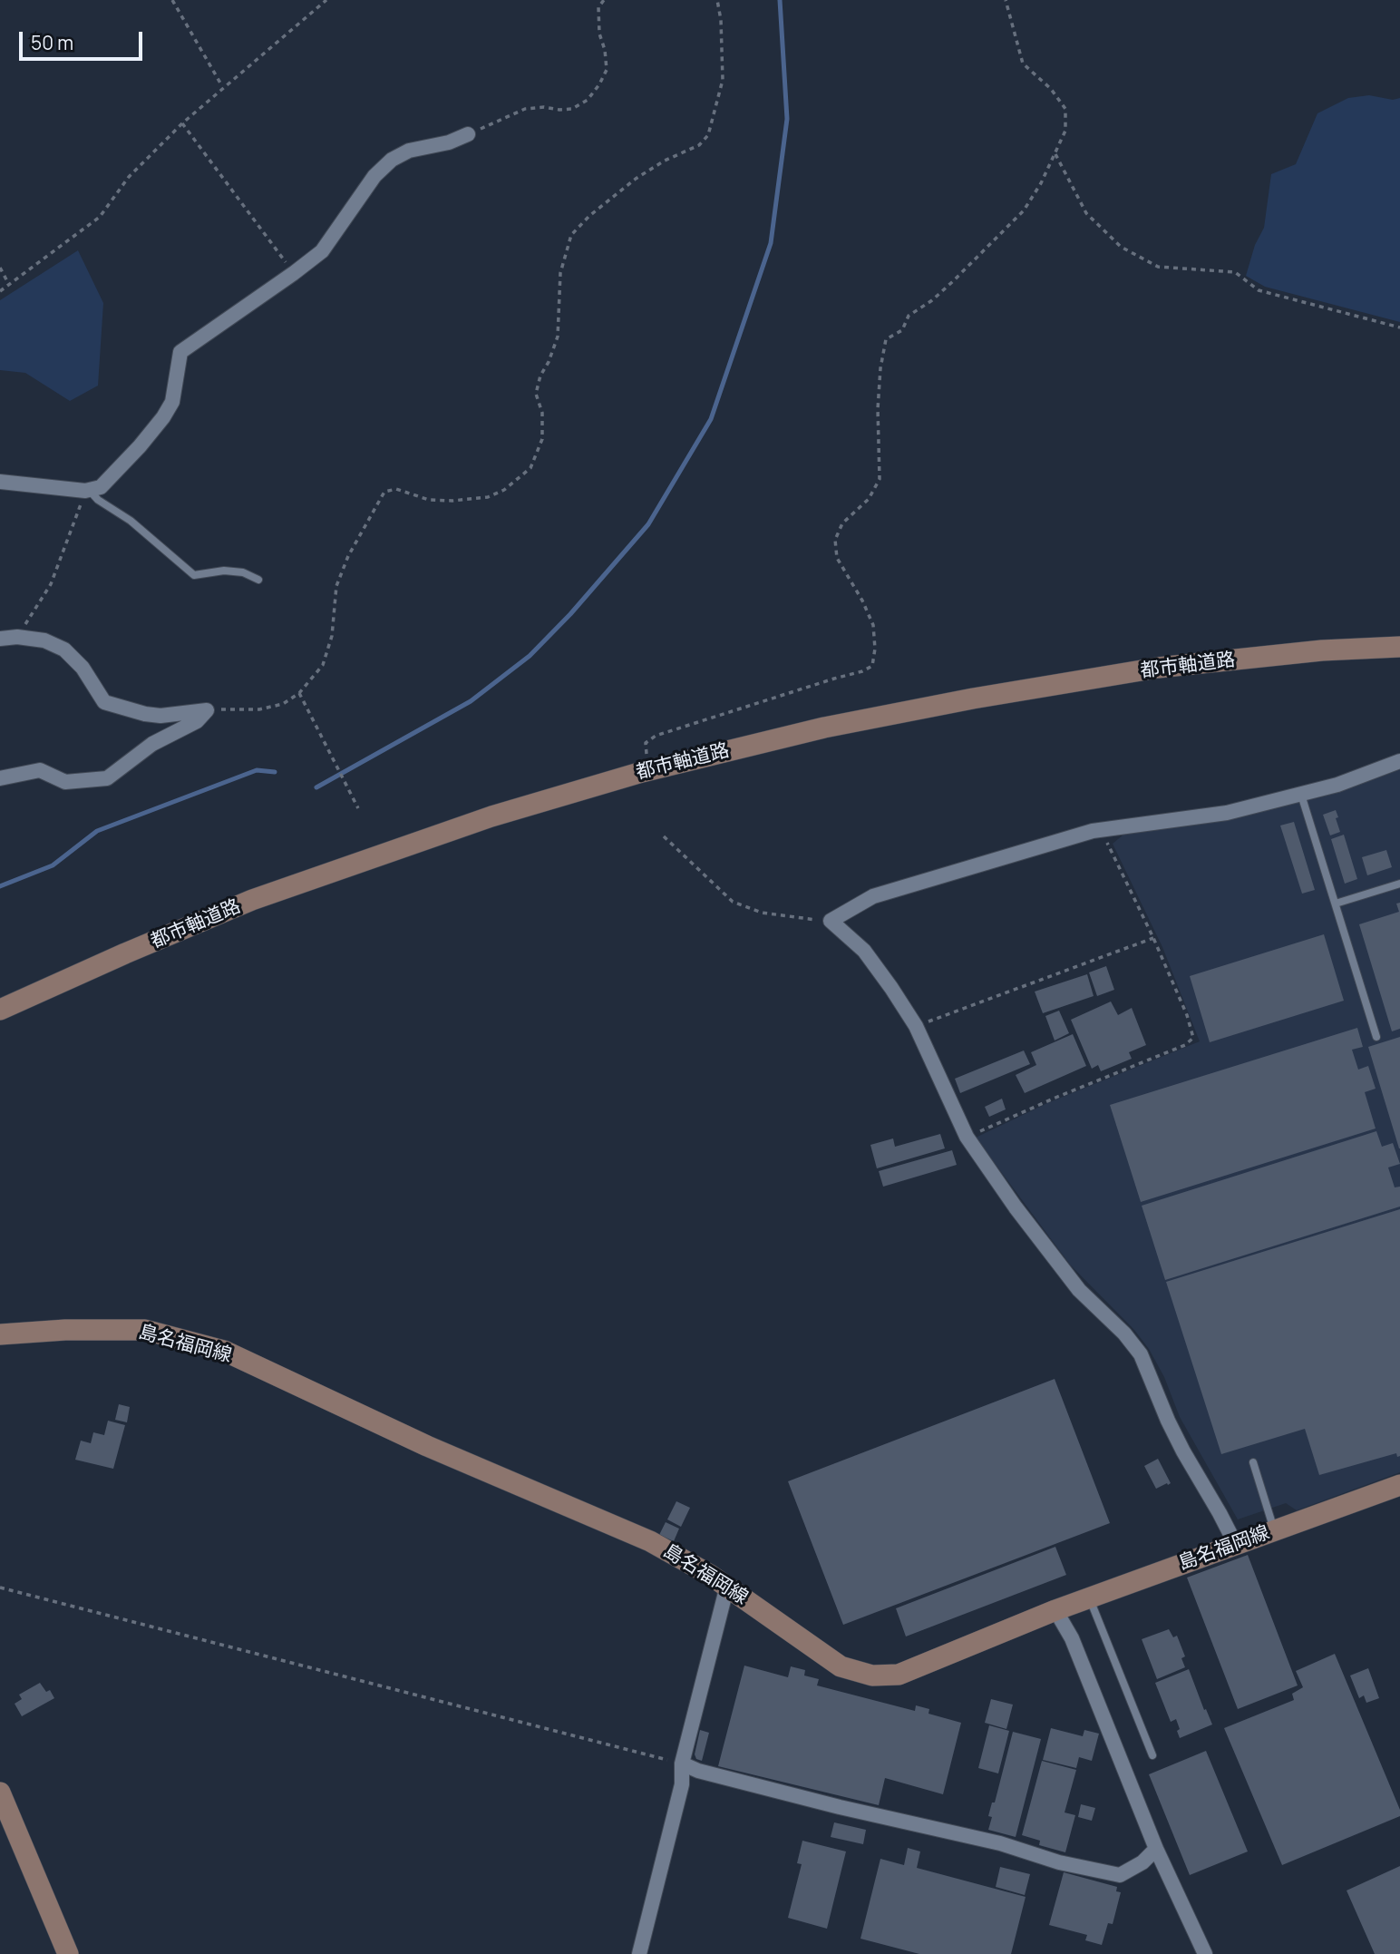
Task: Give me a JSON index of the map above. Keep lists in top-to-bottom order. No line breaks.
{"streets":{"main road":["都市軸道路","島名福岡線"]},"scale_bar":"50 m"}
